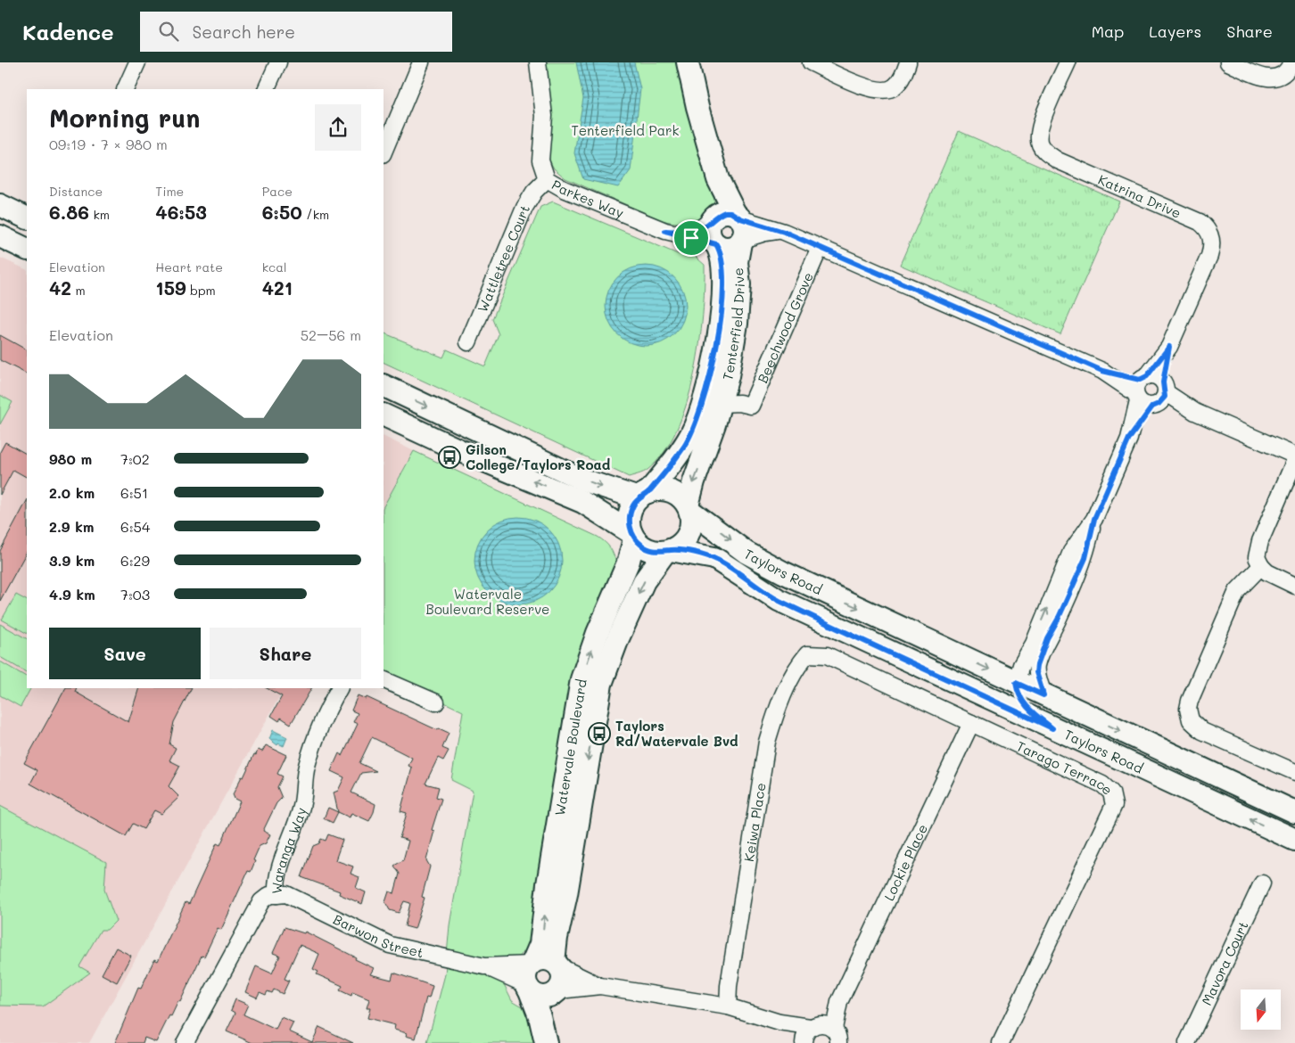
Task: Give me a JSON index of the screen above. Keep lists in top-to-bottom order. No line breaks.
{"streets":{"main road":["Tenterfield Drive","Taylors Road","Watervale Boulevard"],"street":["Katrina Drive","Parkes Way","Wattletree Court","Beechwood Grove","Tarago Terrace","Keiwa Place","Waranga Way","Lockie Place","Barwon Street","Mavora Court"]},"crossings":[["Parkes Way","Wattletree Court"],["Parkes Way","Tenterfield Drive"],["Tenterfield Drive","Beechwood Grove"],["Tenterfield Drive","Taylors Road"],["Tenterfield Drive","Watervale Boulevard"],["Taylors Road","Watervale Boulevard"],["Watervale Boulevard","Barwon Street"],["Tarago Terrace","Keiwa Place"],["Tarago Terrace","Lockie Place"],["Waranga Way","Barwon Street"]],"parks":["Tenterfield Park","Watervale Boulevard Reserve"],"places":{"bus stop":["Gilson College/Taylors Road","Taylors Rd/Watervale Bvd"]},"north":"bottom","page":{"header":"Kadence","search":"Search here","nav":["Map","Layers","Share"],"heading":["Morning run","09:19 · 7 × 980 m"],"stats":[["Distance","6.86 km"],["Time","46:53"],["Pace","6:50 /km"],["Elevation","42 m"],["Heart rate","159 bpm"],["kcal","421"]],"chart":["Elevation","52–56 m"],"list":[{"name":"980 m","note":"7:02"},{"name":"2.0 km","note":"6:51"},{"name":"2.9 km","note":"6:54"},{"name":"3.9 km","note":"6:29"},{"name":"4.9 km","note":"7:03"}],"buttons":["Save","Share"]}}
